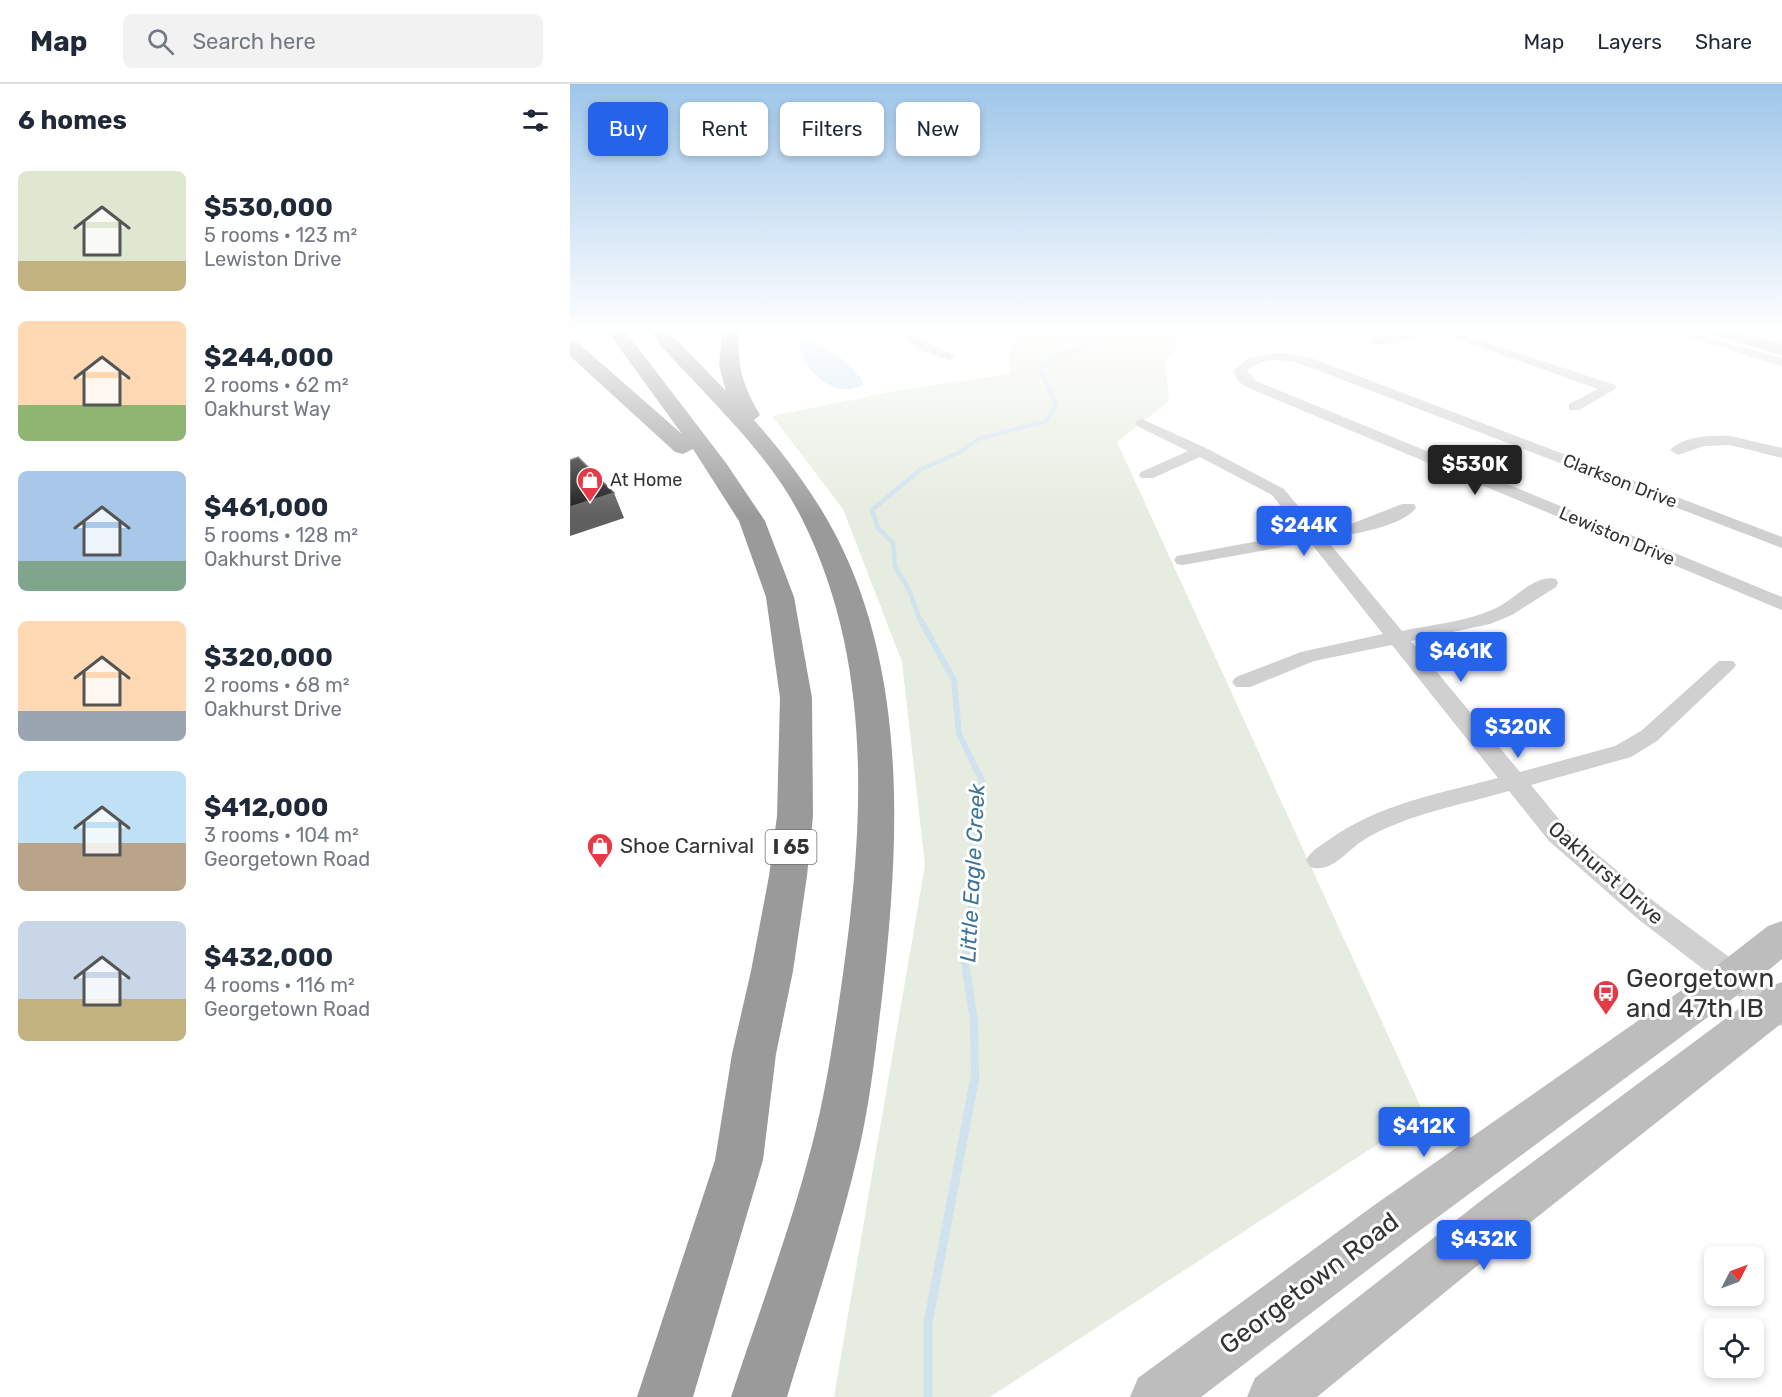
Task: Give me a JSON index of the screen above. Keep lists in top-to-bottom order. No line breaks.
{"streets":{"highway":["I 65"],"main road":["Georgetown Road"],"street":["Clarkson Drive","Lewiston Drive","Oakhurst Drive"]},"crossings":[["Oakhurst Drive","Georgetown Road"]],"water":["Little Eagle Creek"],"places":{"shop":["At Home","Shoe Carnival"],"bus stop":["Georgetown and 47th IB"]},"north":"top right","page":{"header":"Map","search":"Search here","nav":["Map","Layers","Share"],"heading":"6 homes","chip":["Buy","Rent","Filters","New"],"list":[{"name":"$530,000","note":"5 rooms · 123 m² · Lewiston Drive"},{"name":"$244,000","note":"2 rooms · 62 m² · Oakhurst Way"},{"name":"$461,000","note":"5 rooms · 128 m² · Oakhurst Drive"},{"name":"$320,000","note":"2 rooms · 68 m² · Oakhurst Drive"},{"name":"$412,000","note":"3 rooms · 104 m² · Georgetown Road"},{"name":"$432,000","note":"4 rooms · 116 m² · Georgetown Road"}],"price":["$530K","$244K","$461K","$320K","$412K","$432K"]}}
